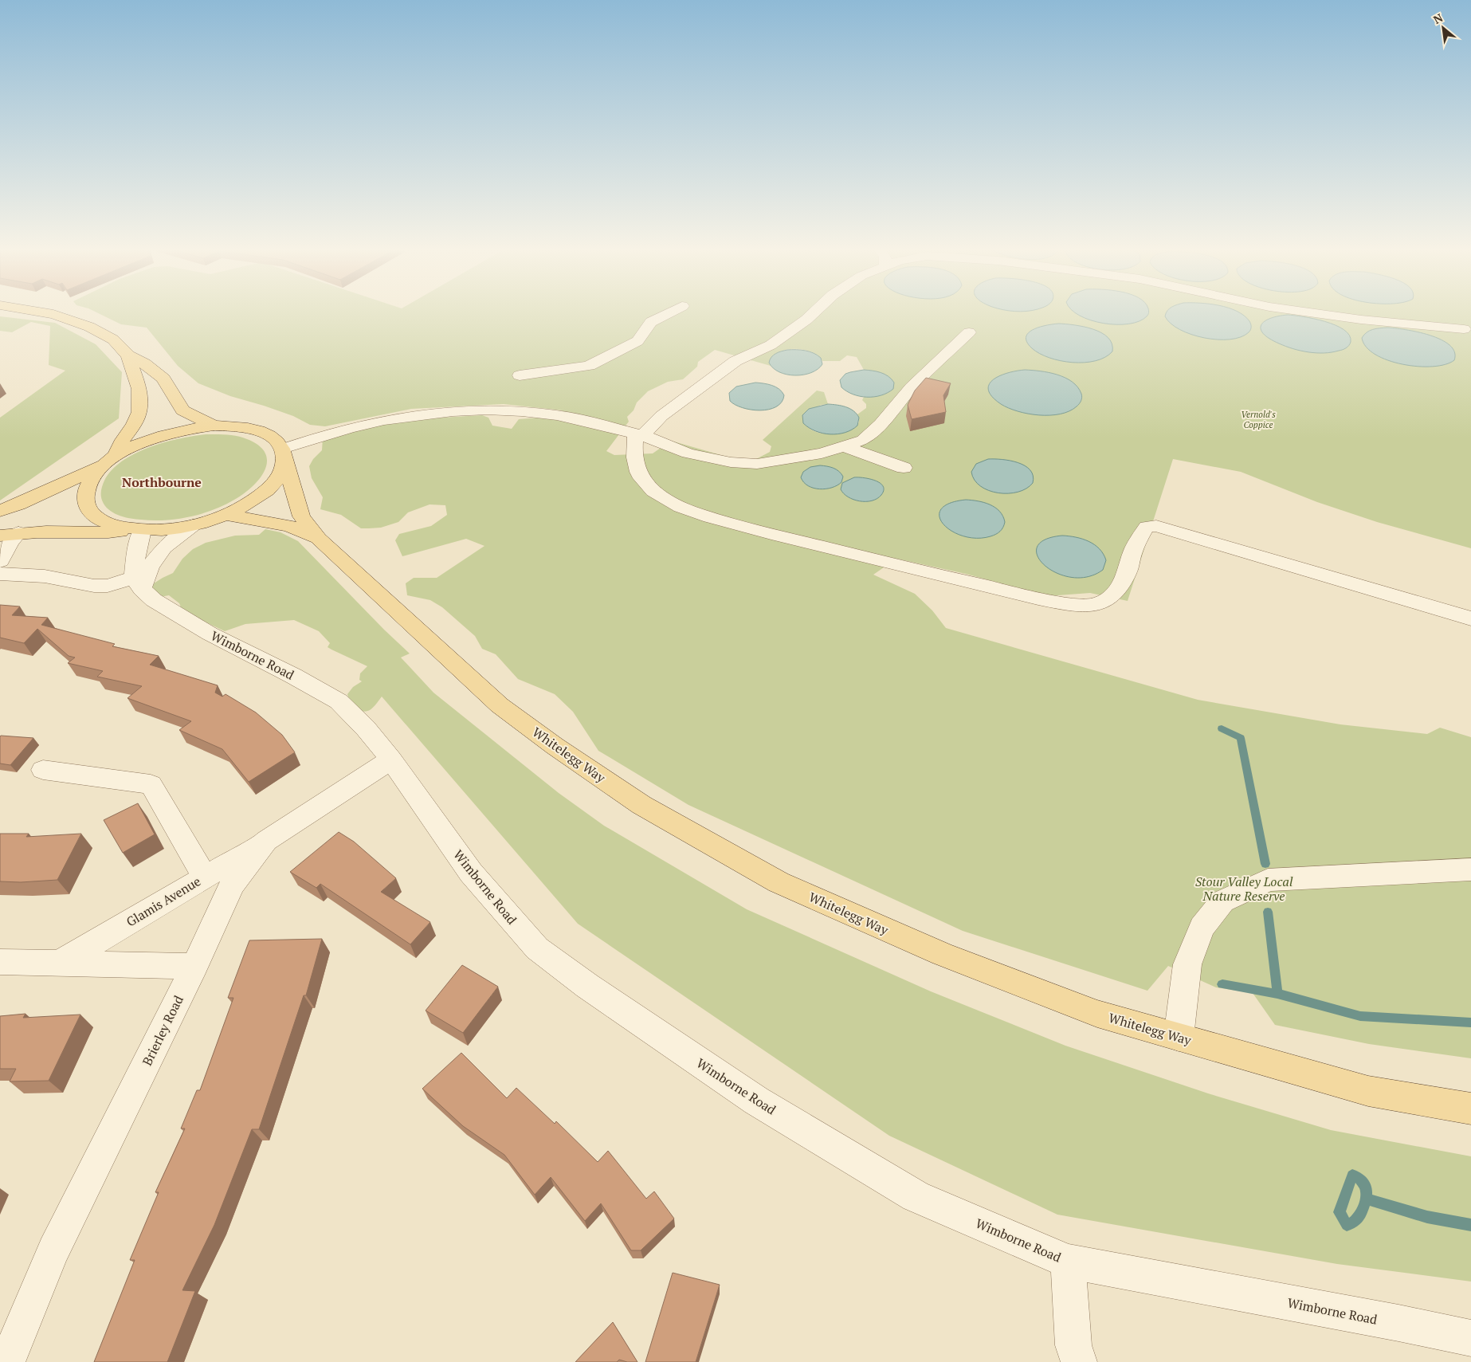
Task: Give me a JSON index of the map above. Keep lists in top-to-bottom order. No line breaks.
{"streets":{"main road":["Whitelegg Way"],"street":["Wimborne Road","Glamis Avenue","Brierley Road"]},"crossings":[["Wimborne Road","Brierley Road"],["Glamis Avenue","Brierley Road"]],"districts":["Northbourne"],"parks":["Vernold's Coppice","Stour Valley Local Nature Reserve"],"north":"top left"}
